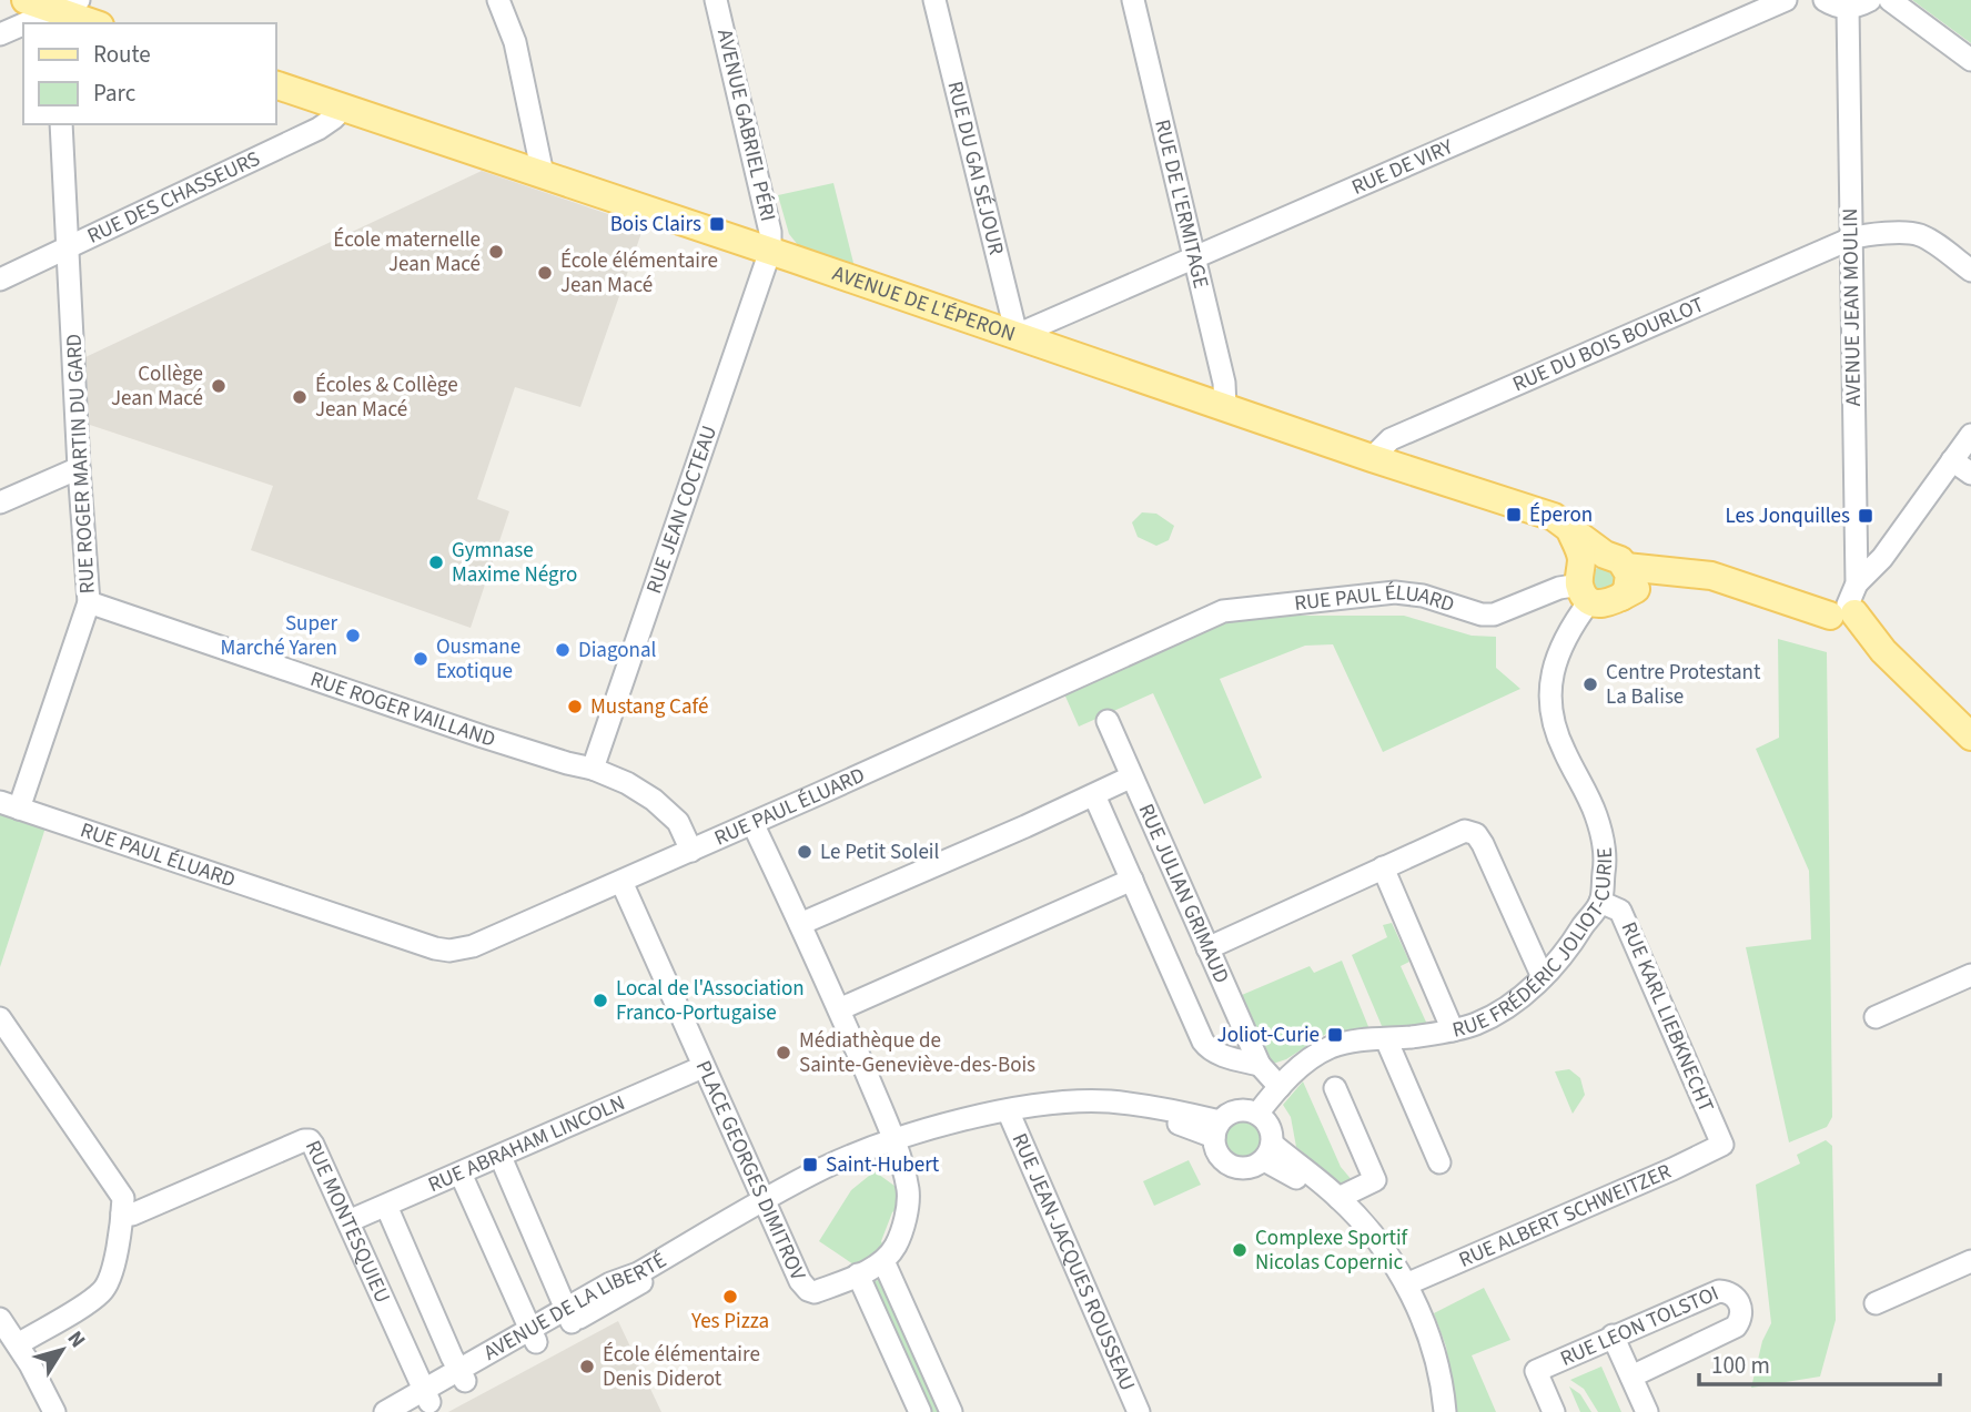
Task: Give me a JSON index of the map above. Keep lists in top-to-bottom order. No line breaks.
{"streets":{"main road":["AVENUE DE L'ÉPERON"],"street":["AVENUE GABRIEL PÉRI","RUE DU GAI SÉJOUR","RUE DE VIRY","RUE DES CHASSEURS","RUE DE L'ERMITAGE","AVENUE JEAN MOULIN","RUE DU BOIS BOURLOT","RUE ROGER MARTIN DU GARD","RUE JEAN COCTEAU","RUE PAUL ÉLUARD","RUE ROGER VAILLAND","RUE JULIAN GRIMAUD","RUE FRÉDÉRIC JOLIOT-CURIE","RUE KARL LIEBKNECHT","RUE ABRAHAM LINCOLN","PLACE GEORGES DIMITROV","RUE ALBERT SCHWEITZER","RUE MONTESQUIEU","RUE JEAN-JACQUES ROUSSEAU","AVENUE DE LA LIBERTÉ","RUE LEON TOLSTOI"]},"crossings":[["AVENUE GABRIEL PÉRI","AVENUE DE L'ÉPERON"],["AVENUE GABRIEL PÉRI","RUE JEAN COCTEAU"],["RUE DU GAI SÉJOUR","RUE DE VIRY"],["RUE DU GAI SÉJOUR","AVENUE DE L'ÉPERON"],["RUE DE VIRY","RUE DE L'ERMITAGE"],["RUE DE VIRY","AVENUE DE L'ÉPERON"],["RUE DES CHASSEURS","AVENUE DE L'ÉPERON"],["RUE DES CHASSEURS","RUE ROGER MARTIN DU GARD"],["RUE DE L'ERMITAGE","AVENUE DE L'ÉPERON"],["AVENUE DE L'ÉPERON","AVENUE JEAN MOULIN"],["AVENUE DE L'ÉPERON","RUE DU BOIS BOURLOT"],["AVENUE DE L'ÉPERON","RUE JEAN COCTEAU"],["AVENUE DE L'ÉPERON","RUE PAUL ÉLUARD"],["AVENUE DE L'ÉPERON","RUE FRÉDÉRIC JOLIOT-CURIE"],["AVENUE JEAN MOULIN","RUE DU BOIS BOURLOT"],["RUE ROGER MARTIN DU GARD","RUE PAUL ÉLUARD"],["RUE ROGER MARTIN DU GARD","RUE ROGER VAILLAND"],["RUE JEAN COCTEAU","RUE ROGER VAILLAND"],["RUE PAUL ÉLUARD","RUE ROGER VAILLAND"],["RUE PAUL ÉLUARD","RUE FRÉDÉRIC JOLIOT-CURIE"],["RUE PAUL ÉLUARD","PLACE GEORGES DIMITROV"],["RUE JULIAN GRIMAUD","RUE FRÉDÉRIC JOLIOT-CURIE"],["RUE FRÉDÉRIC JOLIOT-CURIE","RUE KARL LIEBKNECHT"],["RUE FRÉDÉRIC JOLIOT-CURIE","AVENUE DE LA LIBERTÉ"],["RUE KARL LIEBKNECHT","RUE ALBERT SCHWEITZER"],["RUE ABRAHAM LINCOLN","PLACE GEORGES DIMITROV"],["RUE ABRAHAM LINCOLN","RUE MONTESQUIEU"],["PLACE GEORGES DIMITROV","AVENUE DE LA LIBERTÉ"],["RUE MONTESQUIEU","AVENUE DE LA LIBERTÉ"],["RUE JEAN-JACQUES ROUSSEAU","AVENUE DE LA LIBERTÉ"]],"places":{"transit":["Bois Clairs","Éperon","Les Jonquilles","Joliot-Curie","Saint-Hubert"],"other":["École maternelle Jean Macé","École élémentaire Jean Macé","Collège Jean Macé","Écoles & Collège Jean Macé","Gymnase Maxime Négro","Super Marché Yaren","Diagonal","Ousmane Exotique","Centre Protestant La Balise","Mustang Café","Le Petit Soleil","Local de l'Association Franco-Portugaise","Médiathèque de Sainte-Geneviève-des-Bois","Complexe Sportif Nicolas Copernic","Yes Pizza","École élémentaire Denis Diderot"]},"legend":["Route","Parc"],"scale_bar":"100 m","north":"top right"}
